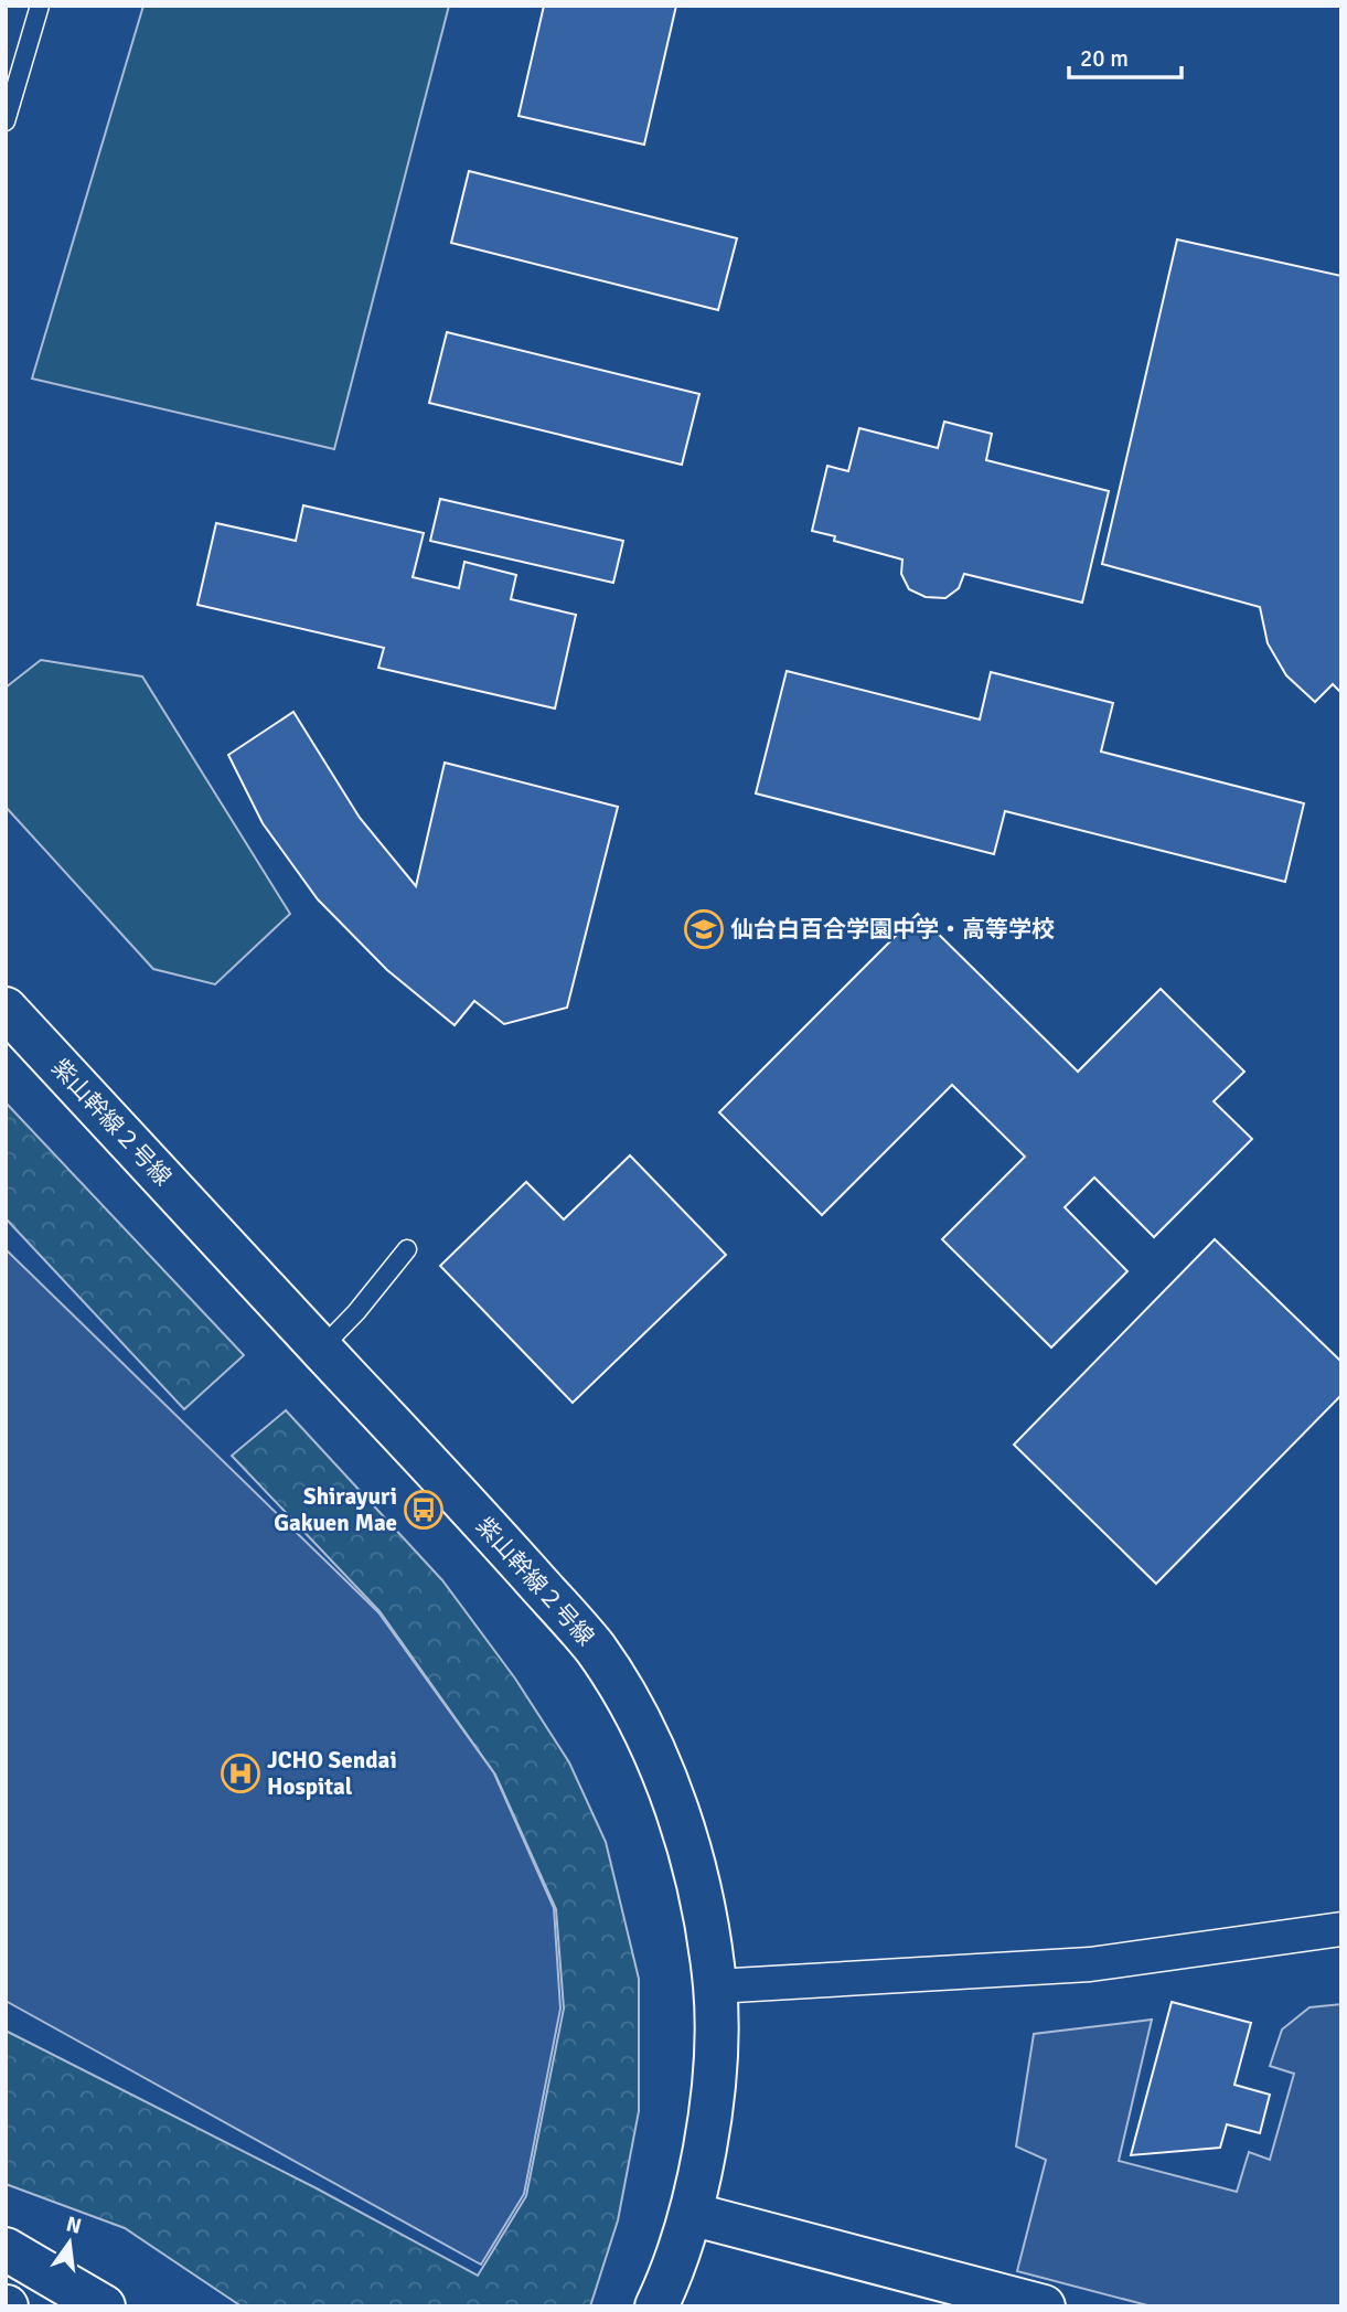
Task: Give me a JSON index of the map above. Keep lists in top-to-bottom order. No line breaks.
{"streets":{"street":["紫山幹線２号線"]},"places":{"school or university":["仙台白百合学園中学・高等学校"],"bus stop":["Shirayuri Gakuen Mae"],"hospital":["JCHO Sendai Hospital"]},"scale_bar":"20 m","north":"top"}
